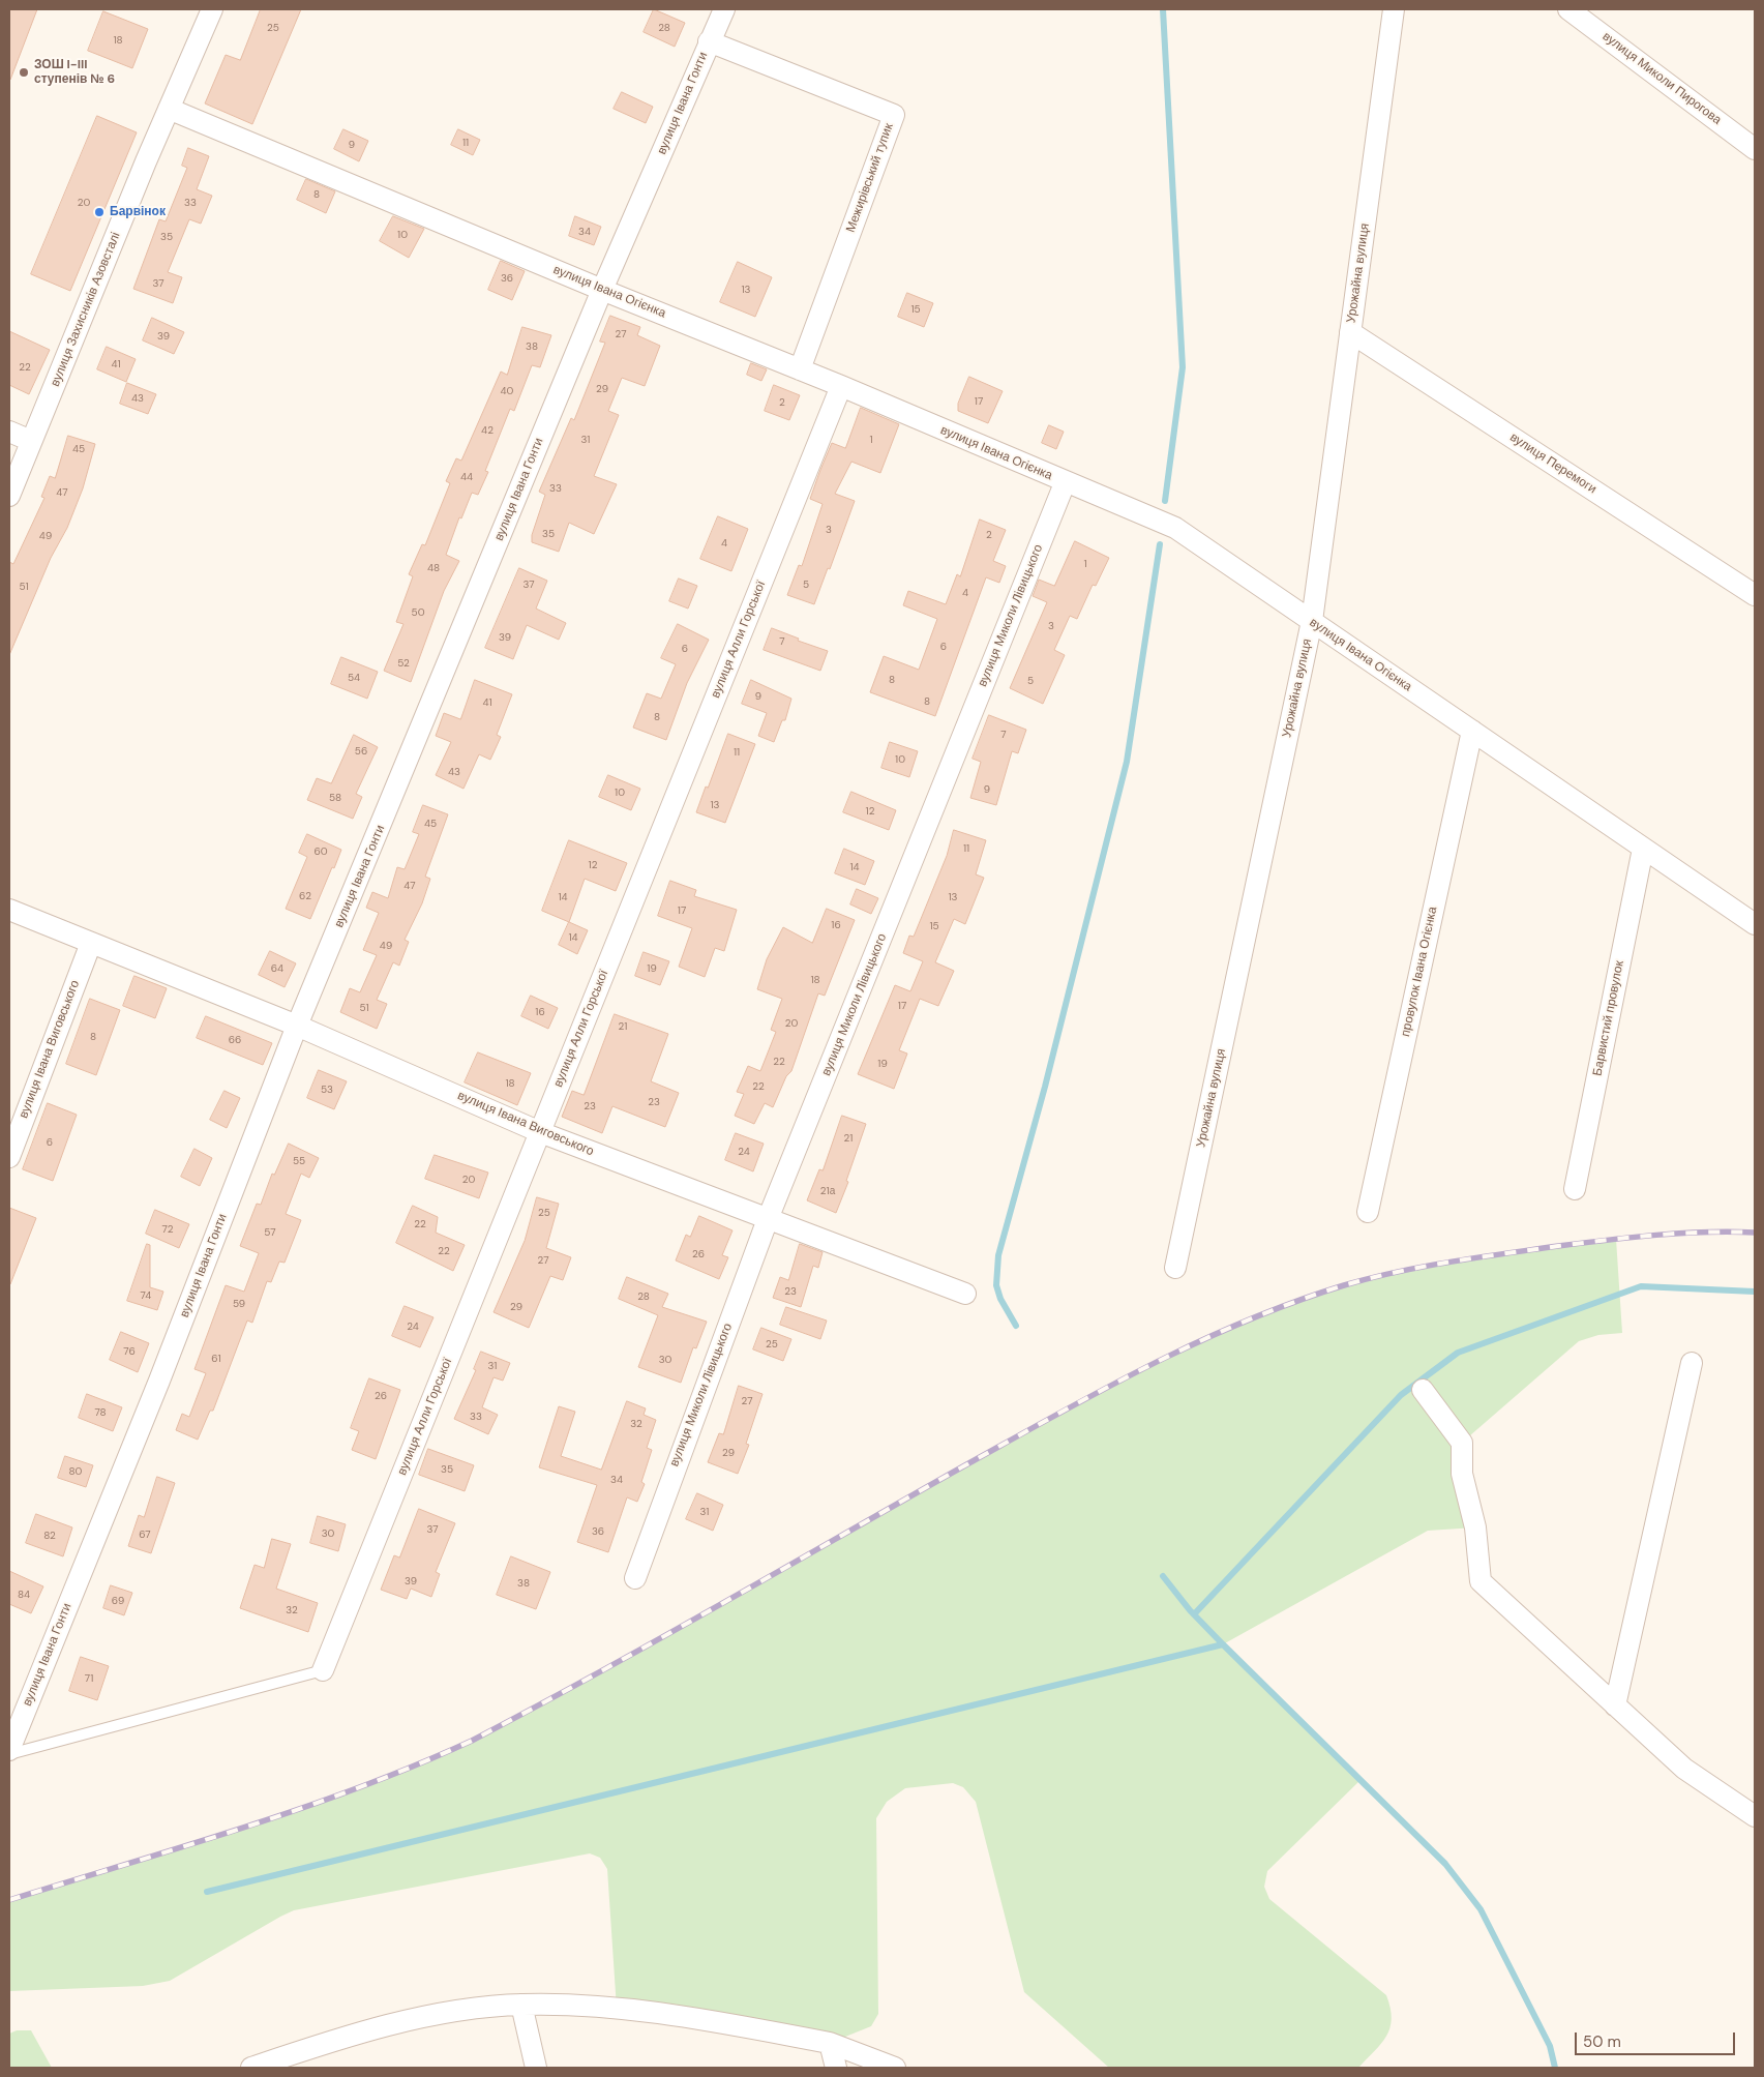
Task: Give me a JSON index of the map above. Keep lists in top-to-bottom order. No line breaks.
{"streets":{"street":["вулиця Миколи Пирогова","вулиця Івана Гонти","Межирівський тупик","Урожайна вулиця","вулиця Івана Огієнка","вулиця Захисників Азовсталі","вулиця Перемоги","вулиця Миколи Лівицького","вулиця Алли Горської","провулок Івана Огієнка","Барвистий провулок","вулиця Івана Виговського"]},"crossings":[["вулиця Івана Гонти","Межирівський тупик"],["вулиця Івана Гонти","вулиця Івана Огієнка"],["вулиця Івана Гонти","вулиця Івана Виговського"],["Межирівський тупик","вулиця Івана Огієнка"],["Урожайна вулиця","вулиця Івана Огієнка"],["Урожайна вулиця","вулиця Перемоги"],["вулиця Івана Огієнка","вулиця Захисників Азовсталі"],["вулиця Івана Огієнка","вулиця Миколи Лівицького"],["вулиця Івана Огієнка","вулиця Алли Горської"],["вулиця Івана Огієнка","провулок Івана Огієнка"],["вулиця Івана Огієнка","Барвистий провулок"],["вулиця Миколи Лівицького","вулиця Івана Виговського"],["вулиця Алли Горської","вулиця Івана Виговського"]],"places":["ЗОШ I-III ступенів № 6","Барвінок"],"house_numbers":["25","28","18","11","9","8","20","33","34","10","35","36","37","13","15","27","39","38","41","22","29","40","43","17","2","42","31","1","45","44","33","47","3","35","2","49","4","1","48","37","5","51","4","50","3","39","7","6","6","52","54","8","5","9","8","41","8","7","56","11","10","43","9","10","58","13","12","45","11","60","12","14","47","62","14","13","17","16","15","14","49","64","19","18","17","51","16","20","21","8","66","22","19","18","22","53","23","23","21","6","24","55","20","21а","25","22","72","57","22","26","27","23","74","28","59","29","24","25","76","61","30","31","26","27","78","33","32","29","35","80","34","31","37","36","30","67","82","39","38","84","69","32","71"],"scale_bar":"50 m"}
